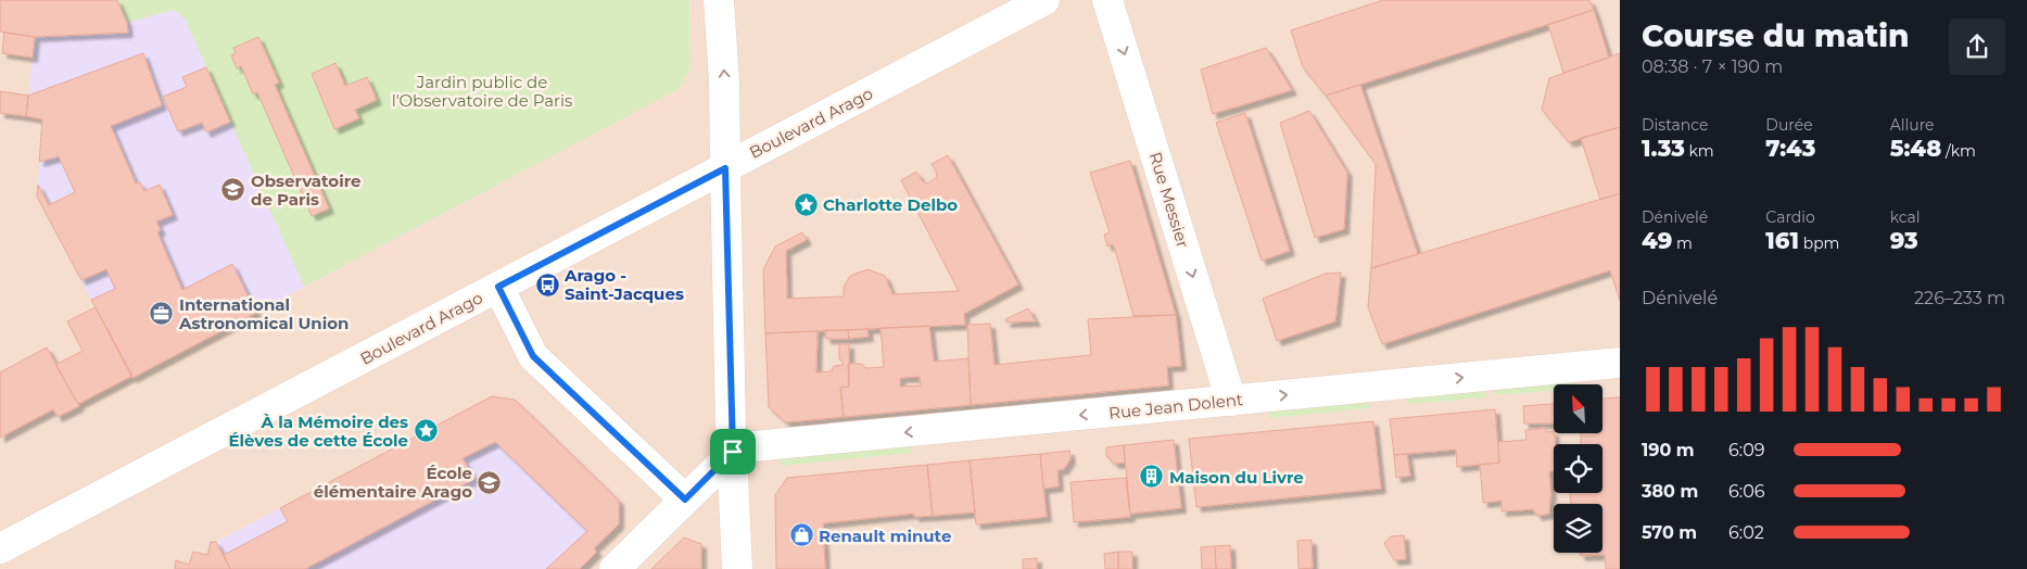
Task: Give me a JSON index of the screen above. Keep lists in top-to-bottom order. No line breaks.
{"streets":{"street":["Boulevard Arago","Rue Messier","Rue Jean Dolent"]},"crossings":[["Rue Messier","Rue Jean Dolent"]],"one_way":["Rue Messier"],"parks":["Jardin public de l'Observatoire de Paris"],"places":{"school or university":["Observatoire de Paris","École élémentaire Arago"],"place":["Charlotte Delbo","À la Mémoire des Élèves de cette École"],"bus stop":["Arago - Saint-Jacques"],"office":["International Astronomical Union"],"building":["Maison du Livre"],"shop":["Renault minute"]},"north":"top left","page":{"heading":["Course du matin","08:38 · 7 × 190 m"],"stats":[["Distance","1.33 km"],["Durée","7:43"],["Allure","5:48 /km"],["Dénivelé","49 m"],["Cardio","161 bpm"],["kcal","93"]],"chart":["Dénivelé","226–233 m"],"list":[{"name":"190 m","note":"6:09"},{"name":"380 m","note":"6:06"},{"name":"570 m","note":"6:02"}]}}
